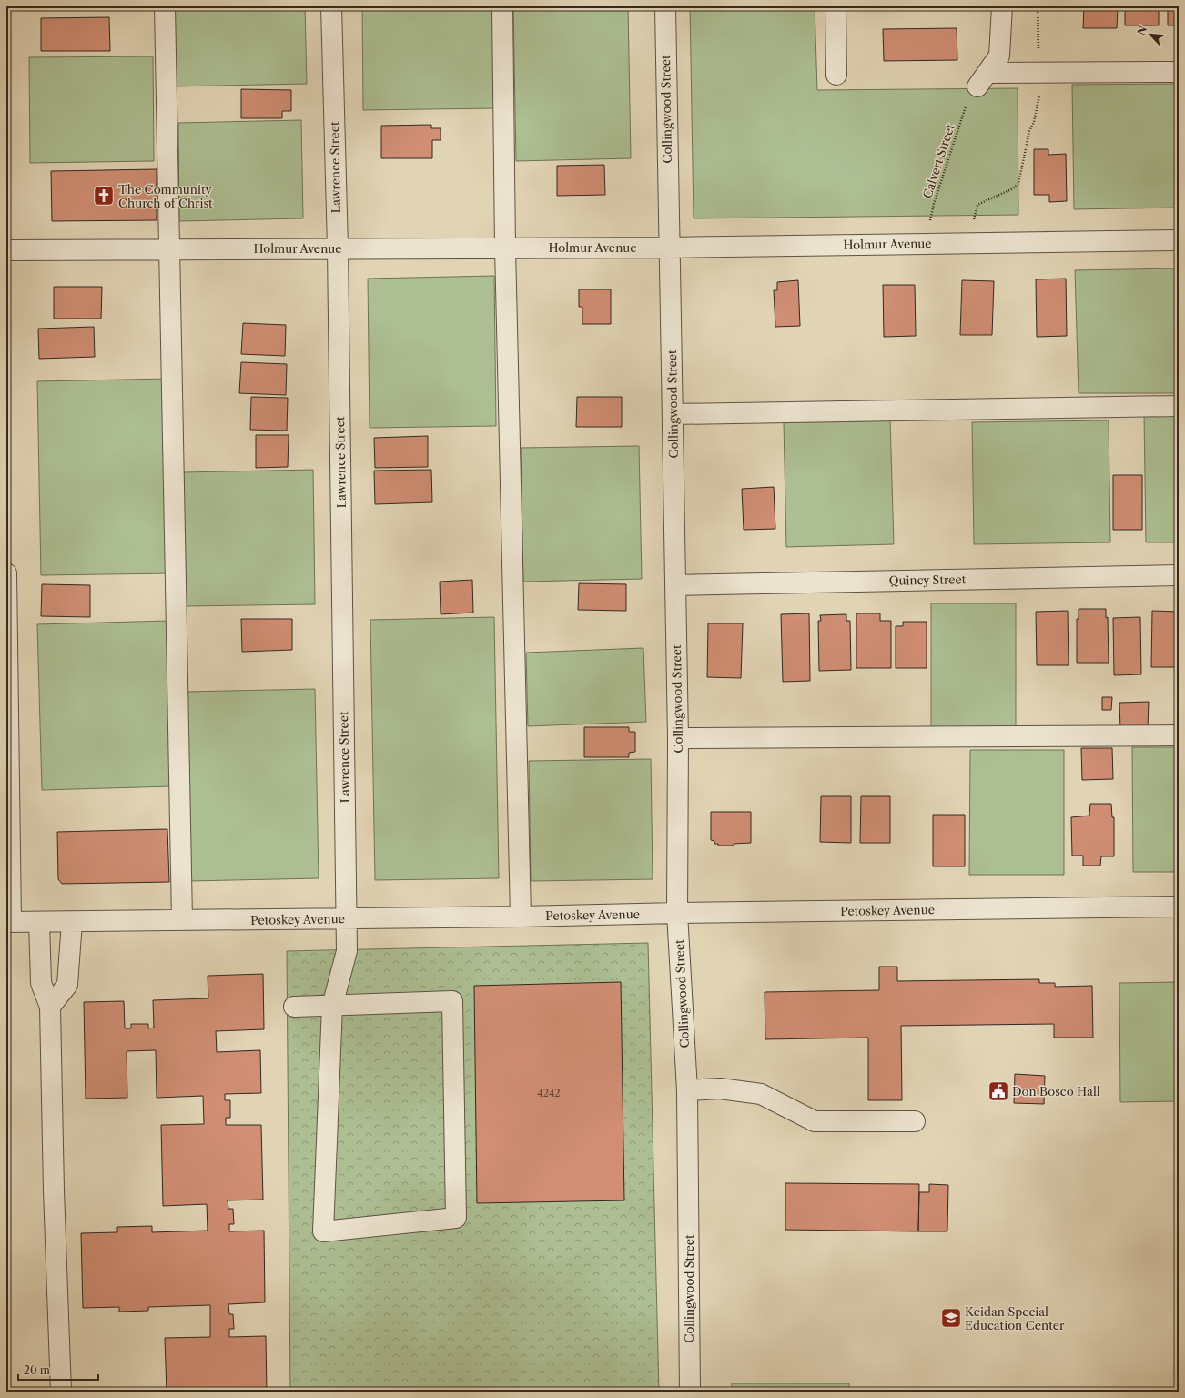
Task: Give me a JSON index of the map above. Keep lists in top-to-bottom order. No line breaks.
{"streets":{"street":["Collingwood Street","Lawrence Street","Holmur Avenue","Quincy Street","Petoskey Avenue"],"path":["Calvert Street"]},"crossings":[["Collingwood Street","Holmur Avenue"],["Collingwood Street","Quincy Street"],["Collingwood Street","Petoskey Avenue"],["Calvert Street","Holmur Avenue"],["Lawrence Street","Holmur Avenue"],["Lawrence Street","Petoskey Avenue"]],"places":{"church":["The Community Church of Christ"],"public building":["Don Bosco Hall"],"school or university":["Keidan Special Education Center"]},"house_numbers":["4242"],"scale_bar":"20 m","north":"top left"}
